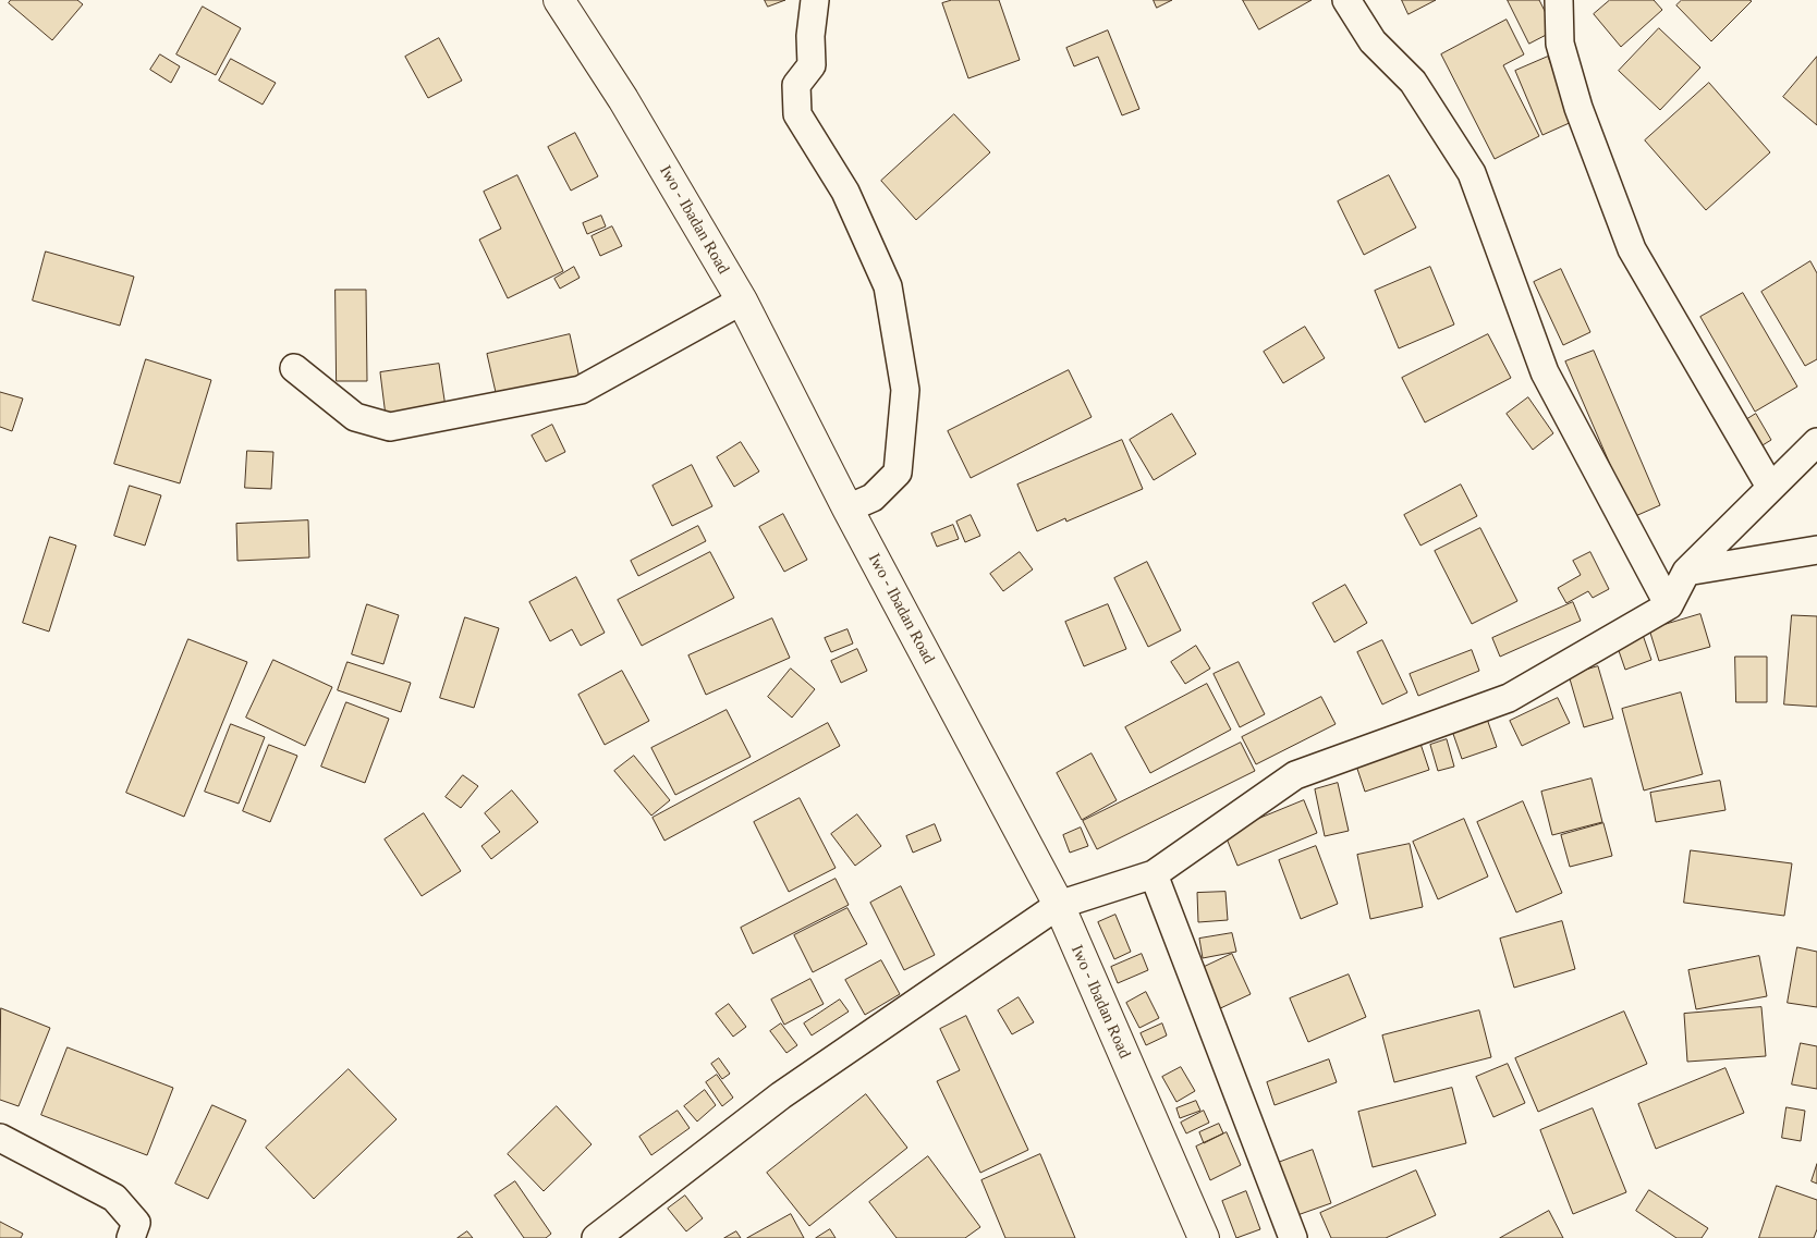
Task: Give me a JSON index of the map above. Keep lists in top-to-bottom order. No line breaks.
{"streets":{"main road":["Iwo - Ibadan Road"]}}
